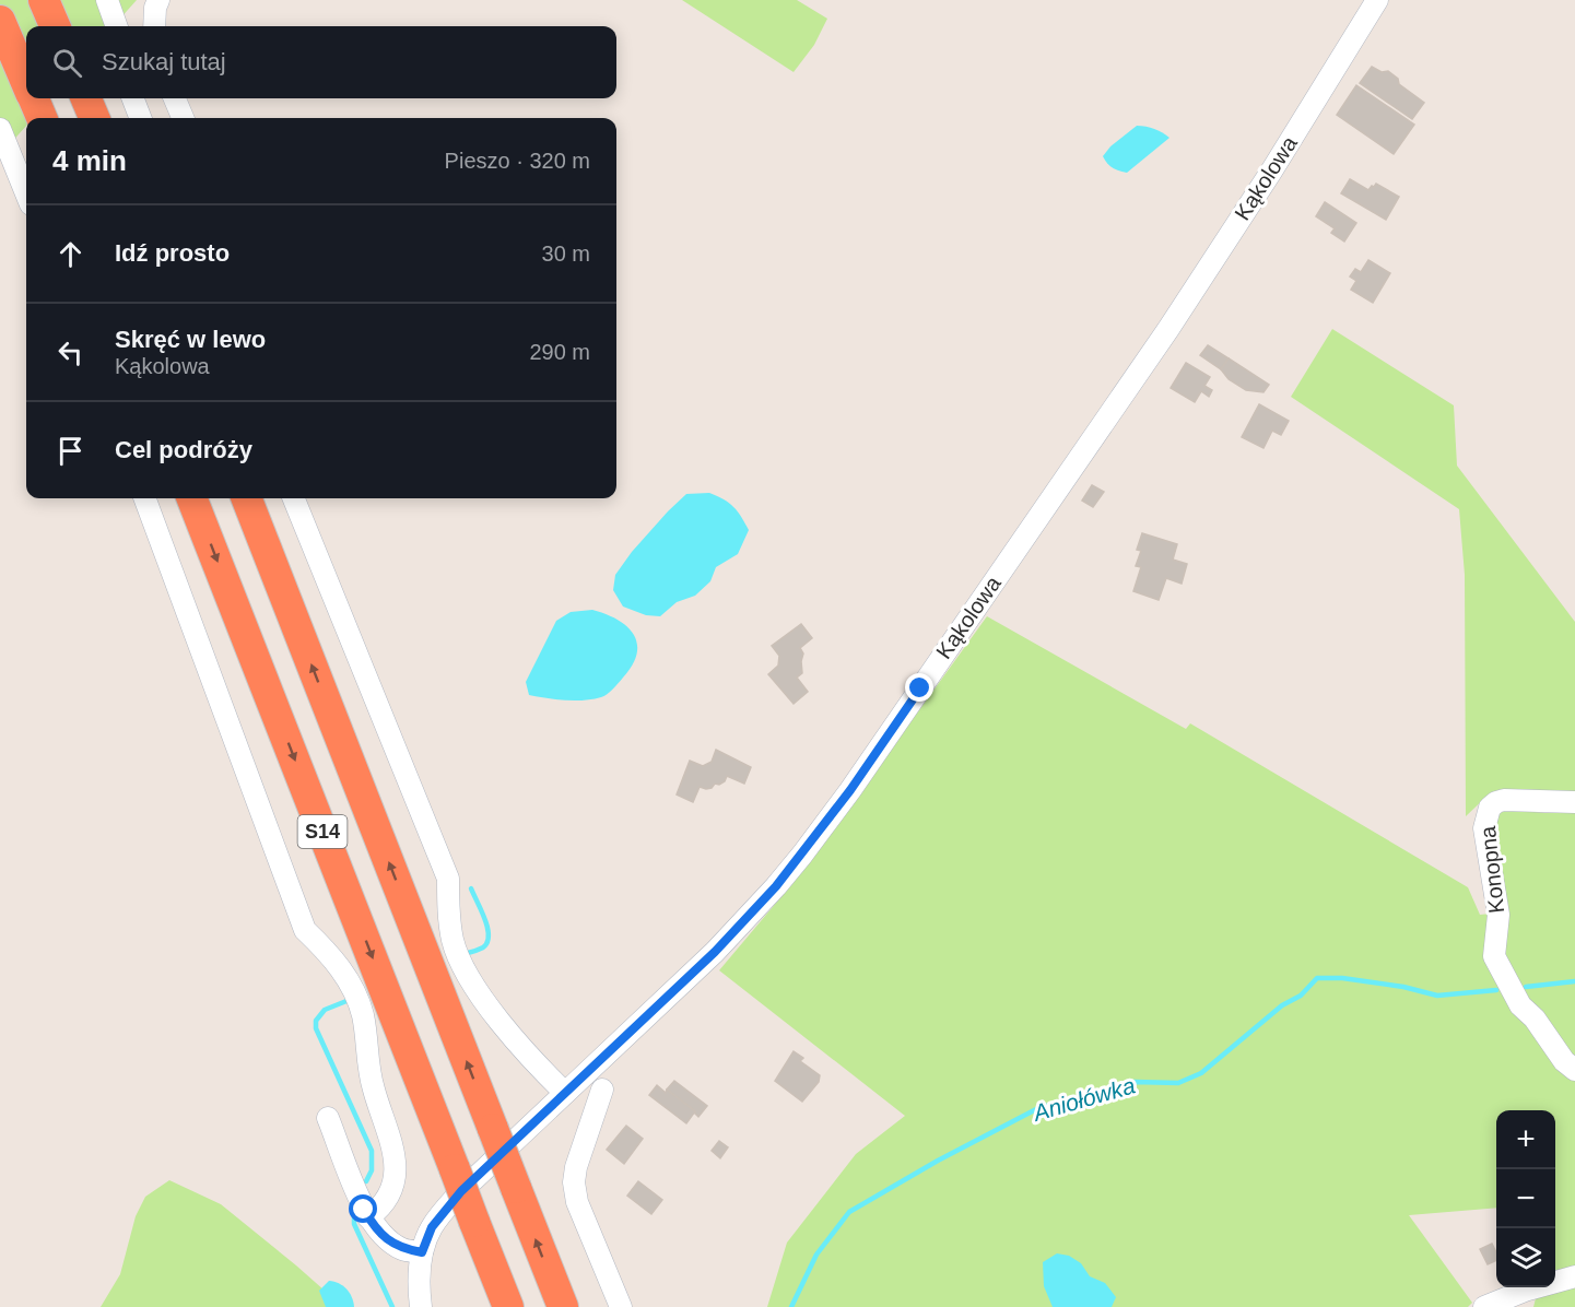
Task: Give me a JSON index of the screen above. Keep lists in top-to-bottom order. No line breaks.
{"streets":{"highway":["S14"],"street":["Kąkolowa","Konopna"]},"water":["Aniołówka"],"page":{"search":"Szukaj tutaj","heading":["4 min","Pieszo · 320 m"],"list":[["Idź prosto","30 m"],["Skręć w lewo","Kąkolowa","290 m"],"Cel podróży"],"map_buttons":["+","−"]}}
